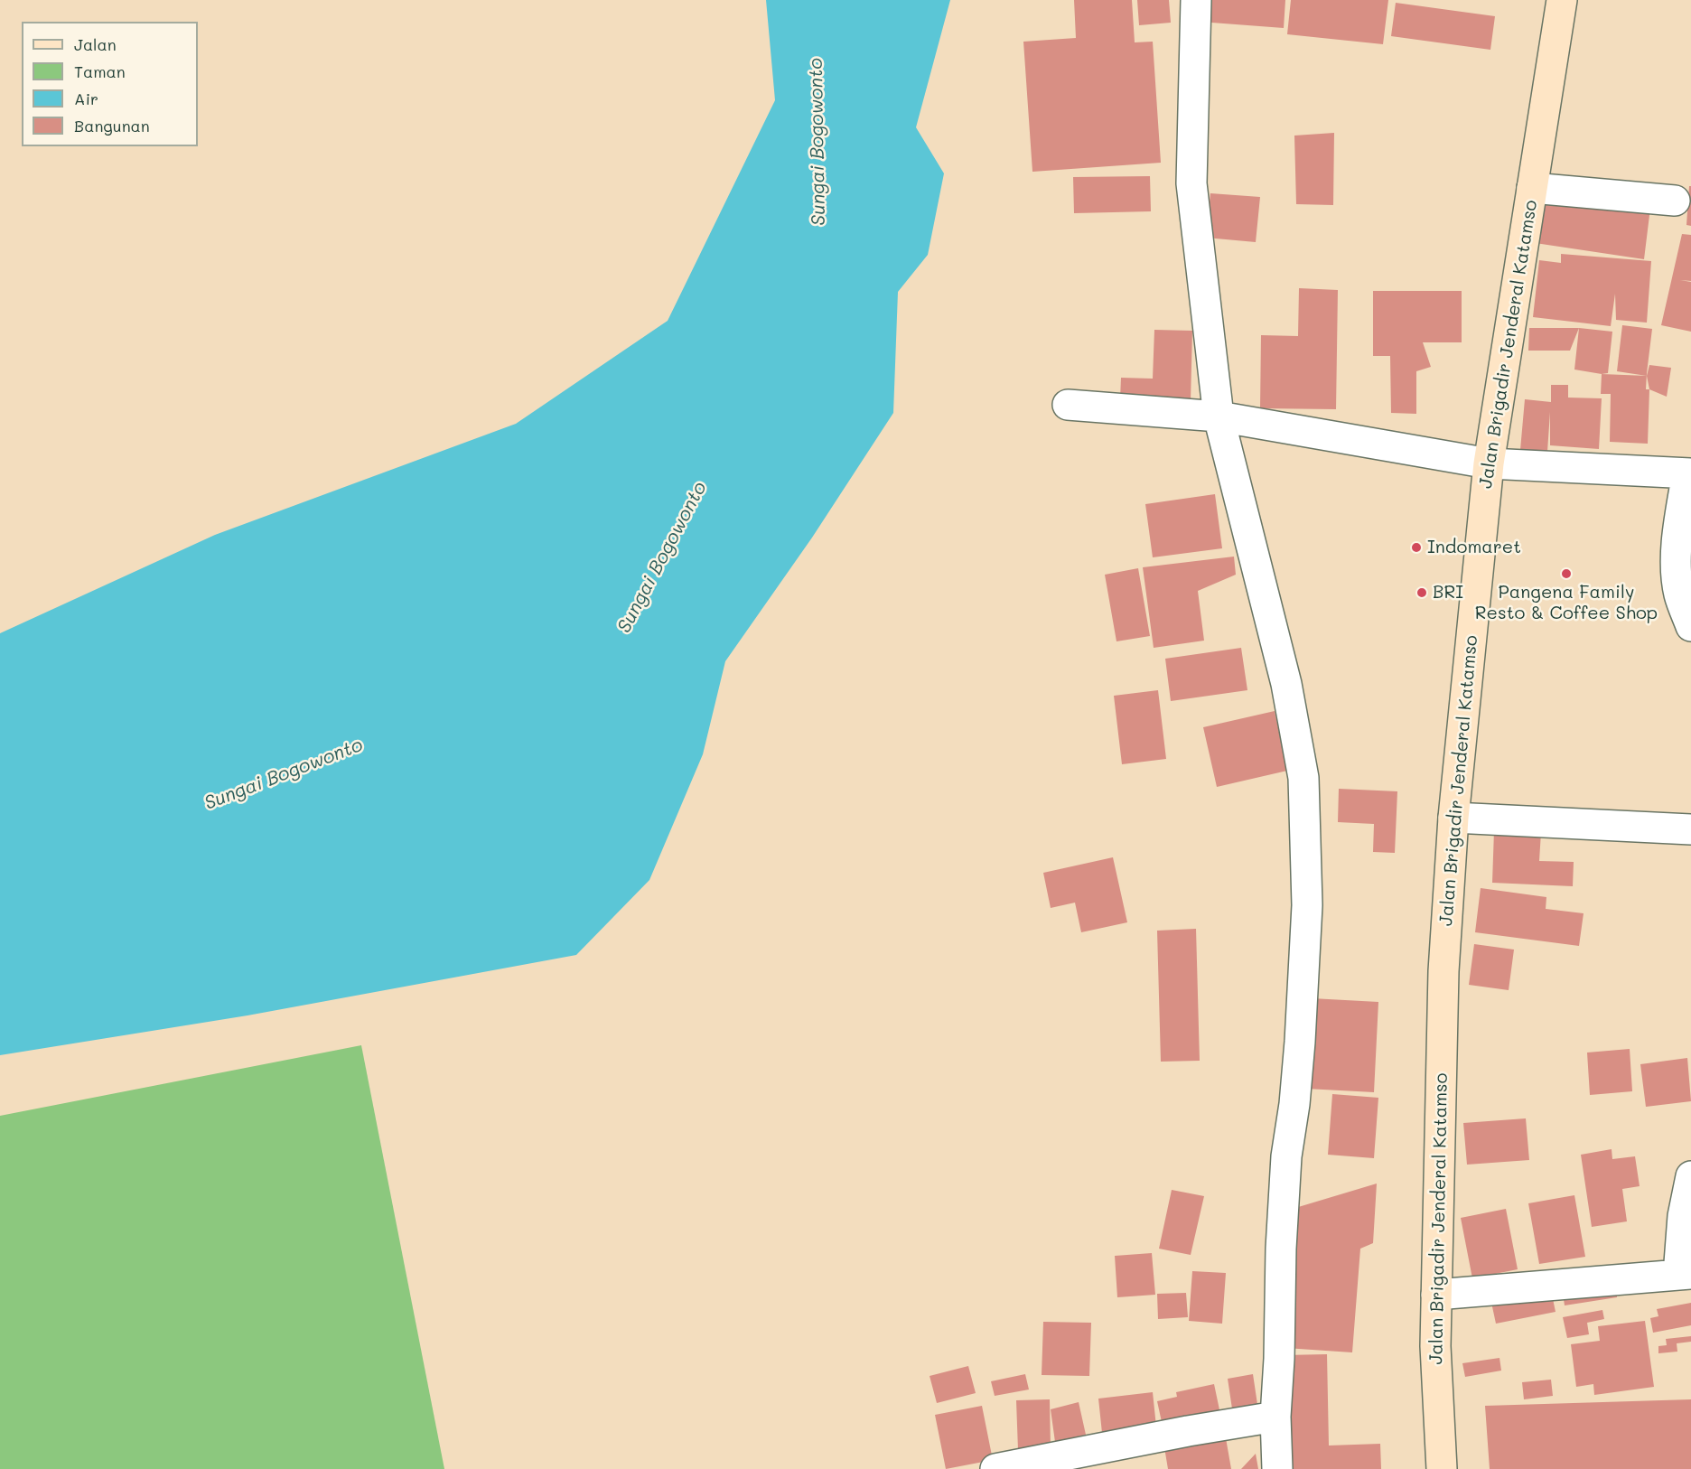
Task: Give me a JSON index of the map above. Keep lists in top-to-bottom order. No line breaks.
{"streets":{"main road":["Jalan Brigadir Jenderal Katamso"]},"water":["Sungai Bogowonto"],"places":["Indomaret","Pangena Family Resto & Coffee Shop","BRI"],"legend":["Jalan","Taman","Air","Bangunan"]}
